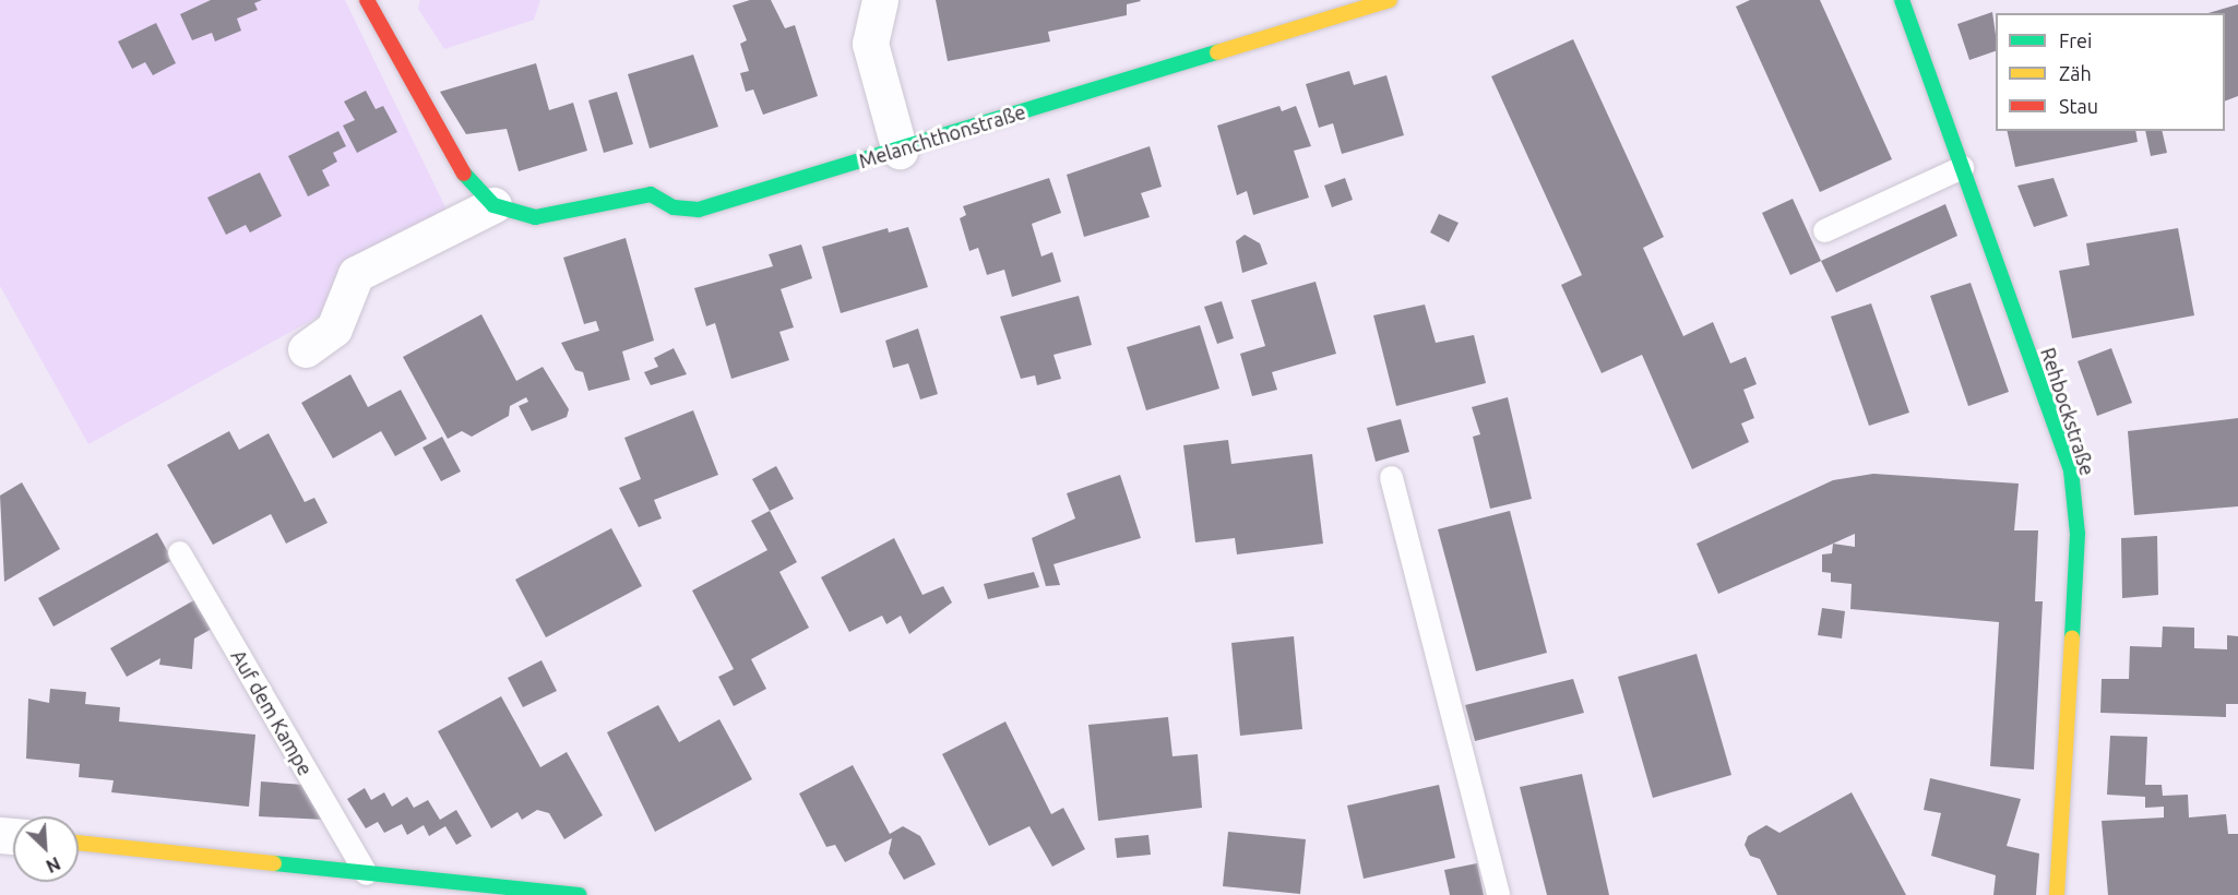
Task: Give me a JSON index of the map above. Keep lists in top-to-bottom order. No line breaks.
{"streets":{"street":["Melanchthonstraße","Rehbockstraße"],"lane":["Auf dem Kampe"]},"legend":["Frei","Zäh","Stau"],"north":"bottom right"}
